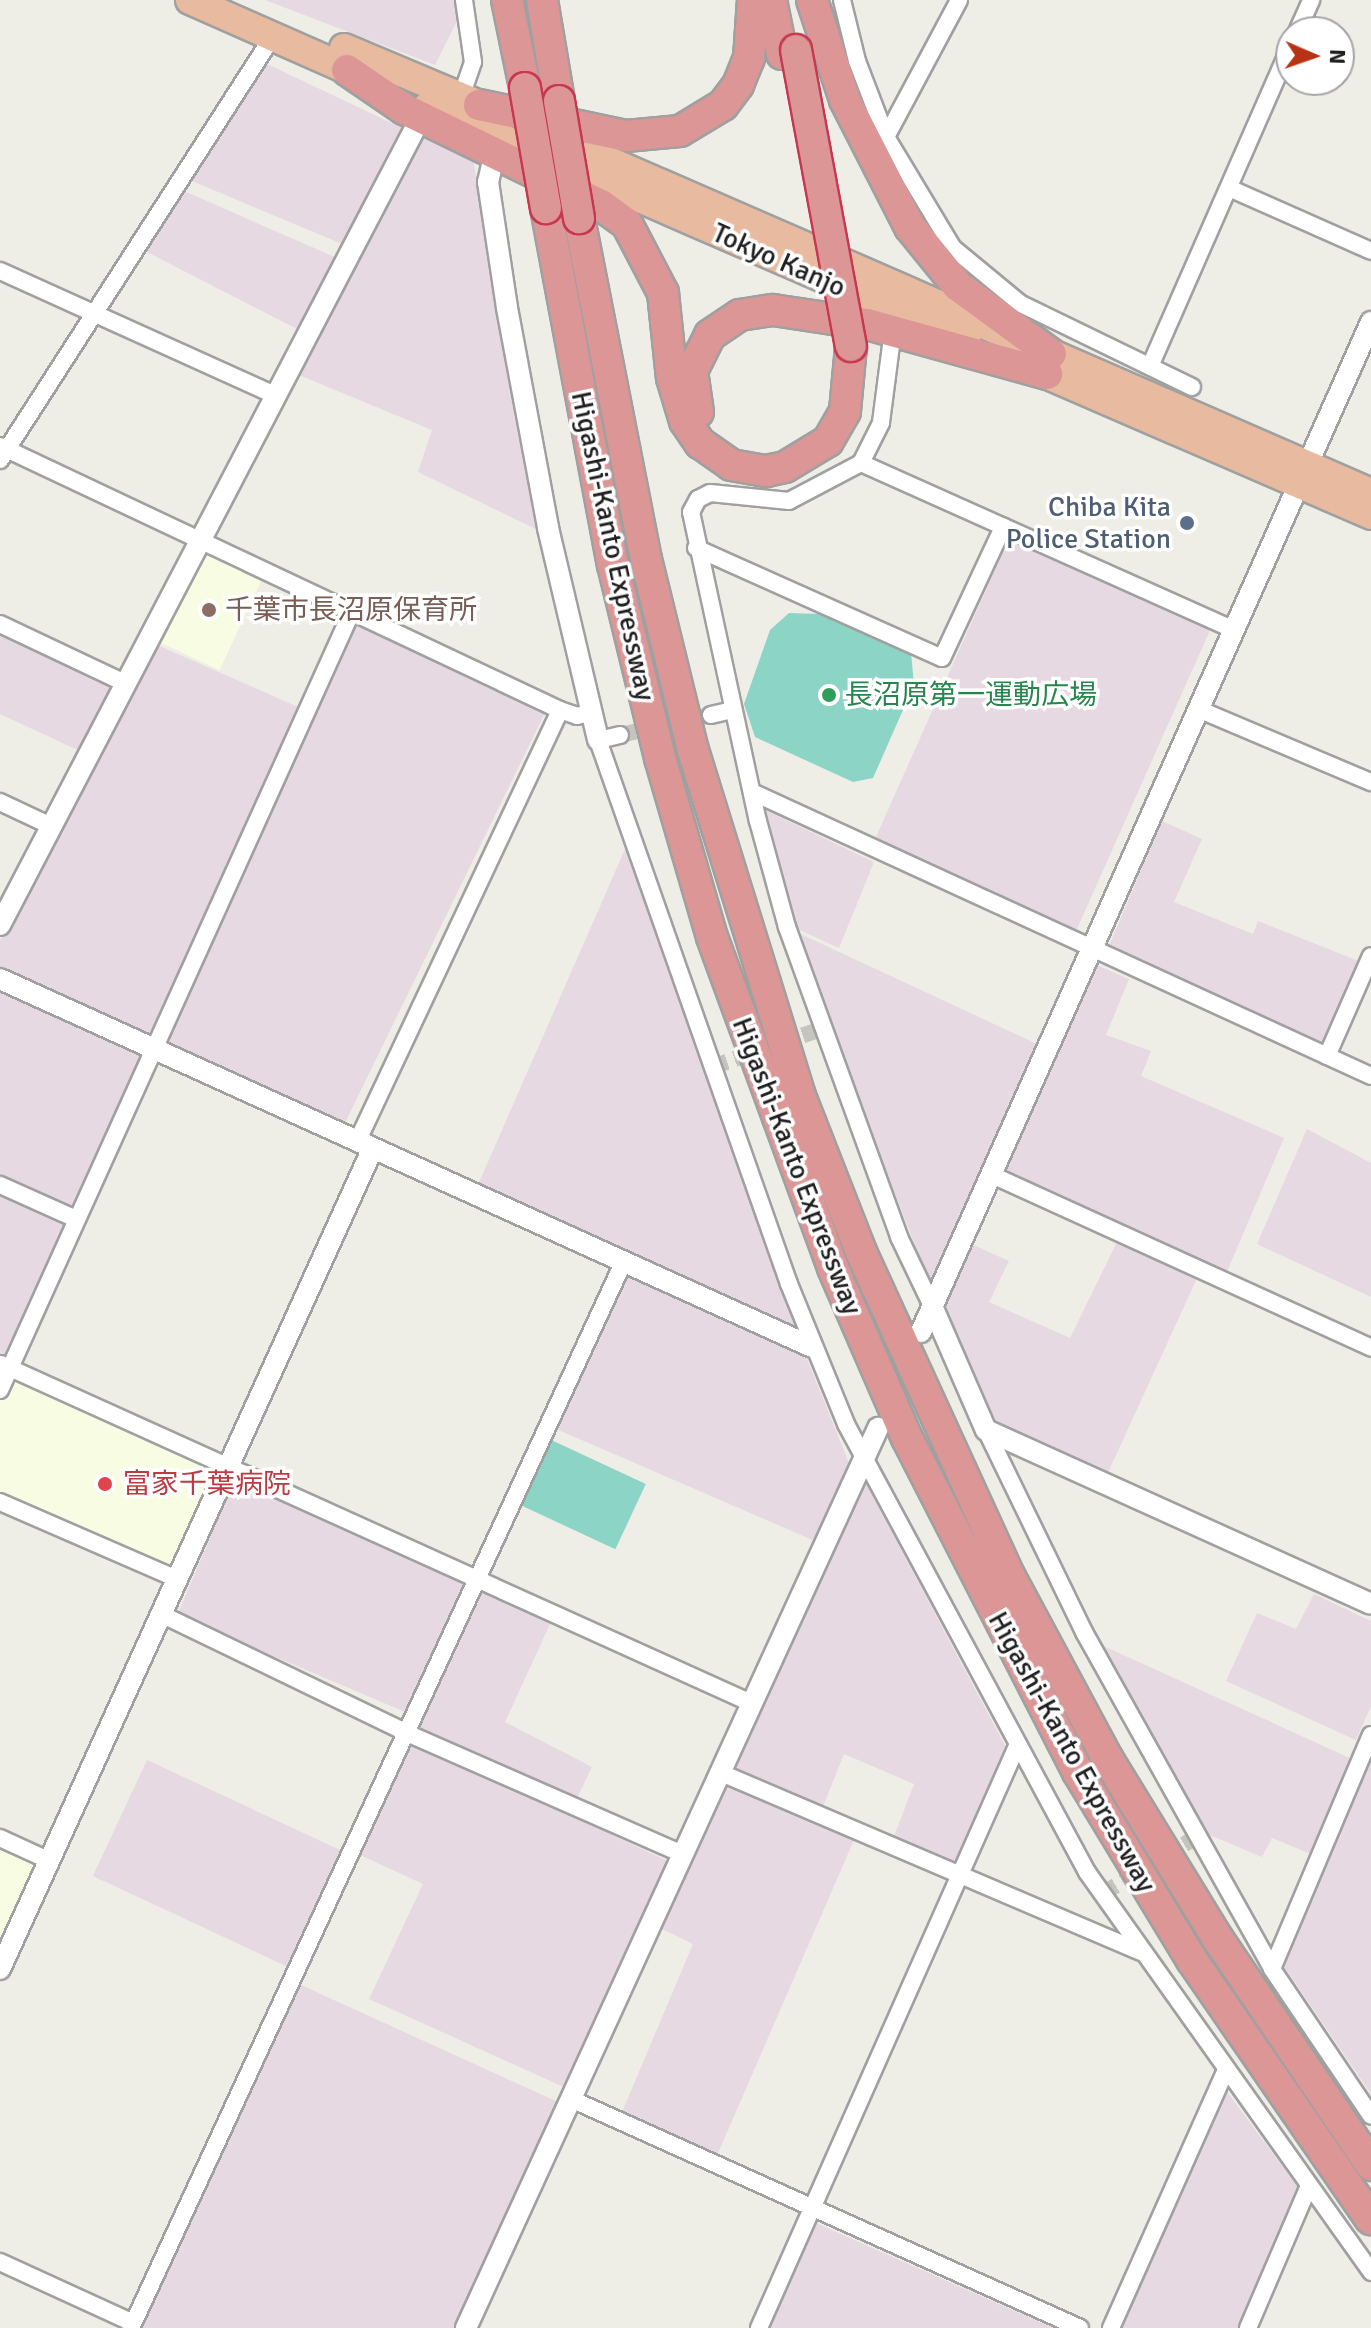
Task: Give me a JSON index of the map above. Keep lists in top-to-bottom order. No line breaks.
{"streets":{"highway":["Tokyo Kanjo","Higashi-Kanto Expressway"]},"places":["Chiba Kita Police Station","千葉市長沼原保育所","長沼原第一運動広場","富家千葉病院"],"north":"right"}
